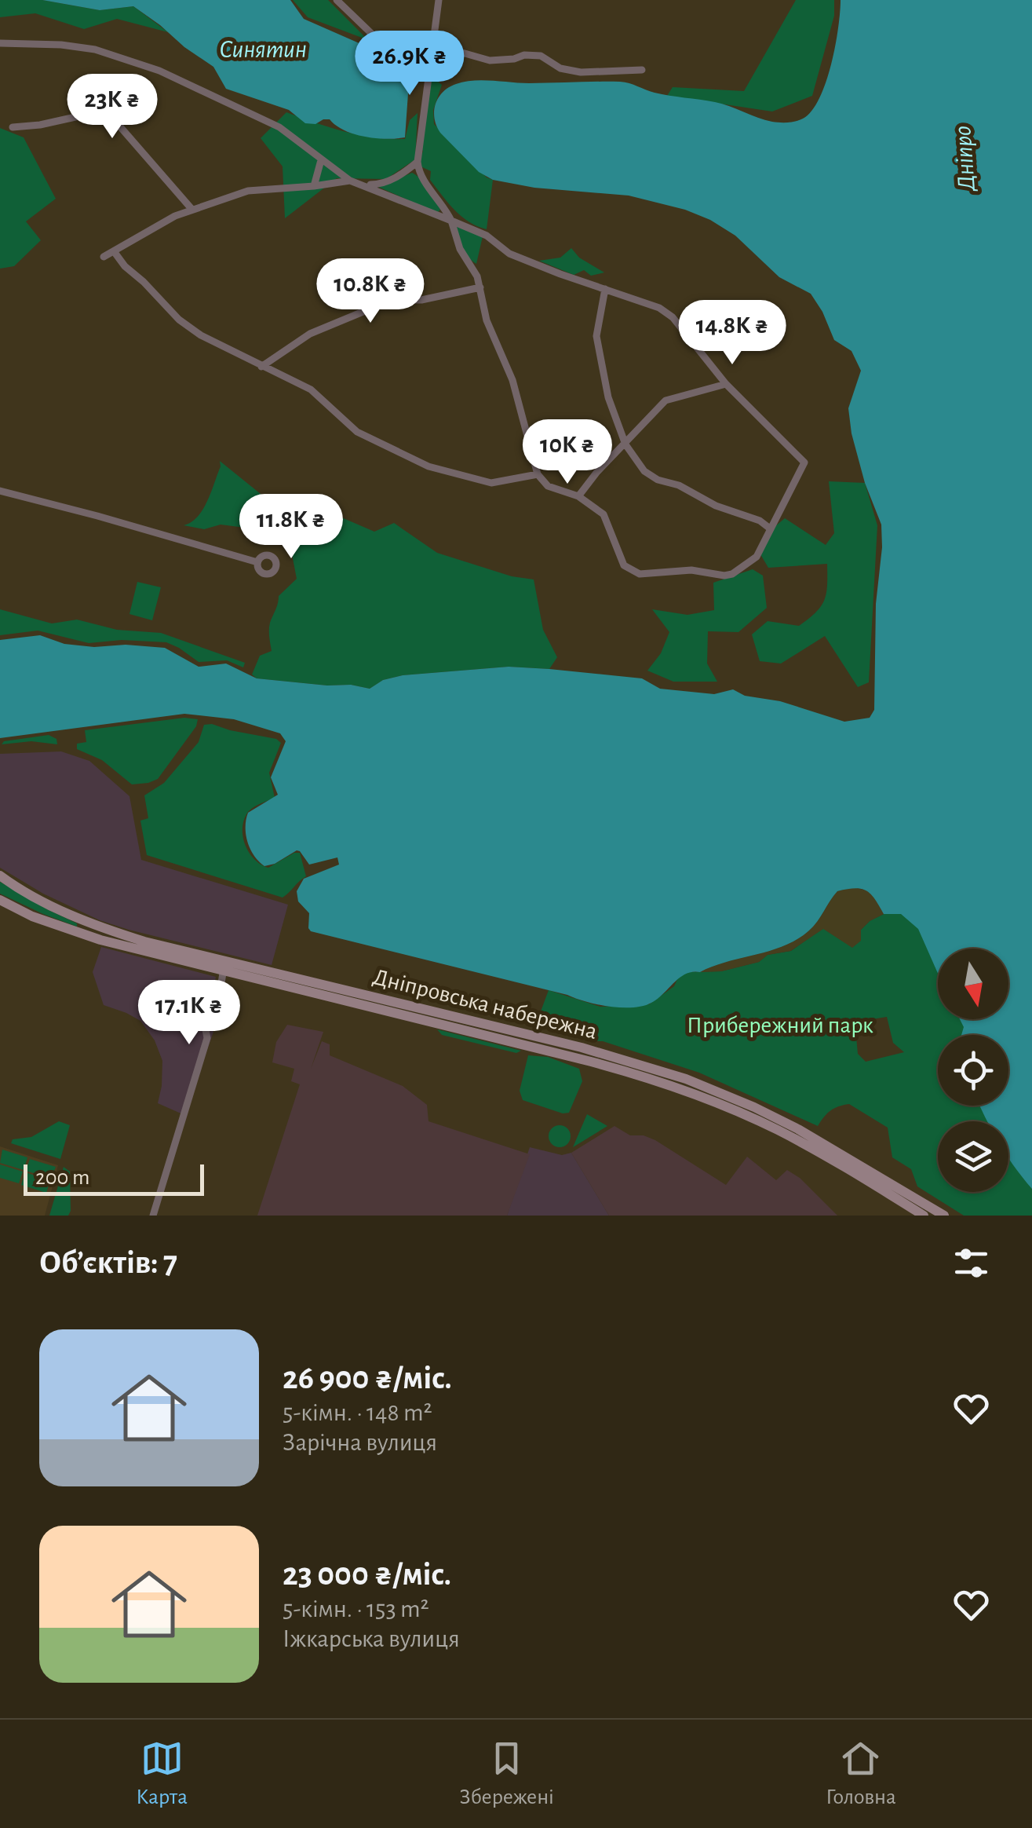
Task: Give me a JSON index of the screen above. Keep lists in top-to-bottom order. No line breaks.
{"streets":{"main road":["Дніпровська набережна"]},"water":["Синятин","Дніпро"],"parks":["Прибережний парк"],"scale_bar":"200 m","north":"bottom","page":{"price":["26.9K ₴","23K ₴","10.8K ₴","14.8K ₴","10K ₴","11.8K ₴","17.1K ₴"],"scale":"200 m","heading":"Об’єктів: 7","list":[{"name":"26 900 ₴/міс.","note":"5-кімн. · 148 m² · Зарічна вулиця"},{"name":"23 000 ₴/міс.","note":"5-кімн. · 153 m² · Іжкарська вулиця"}],"tabs":["Карта","Збережені","Головна"]}}
